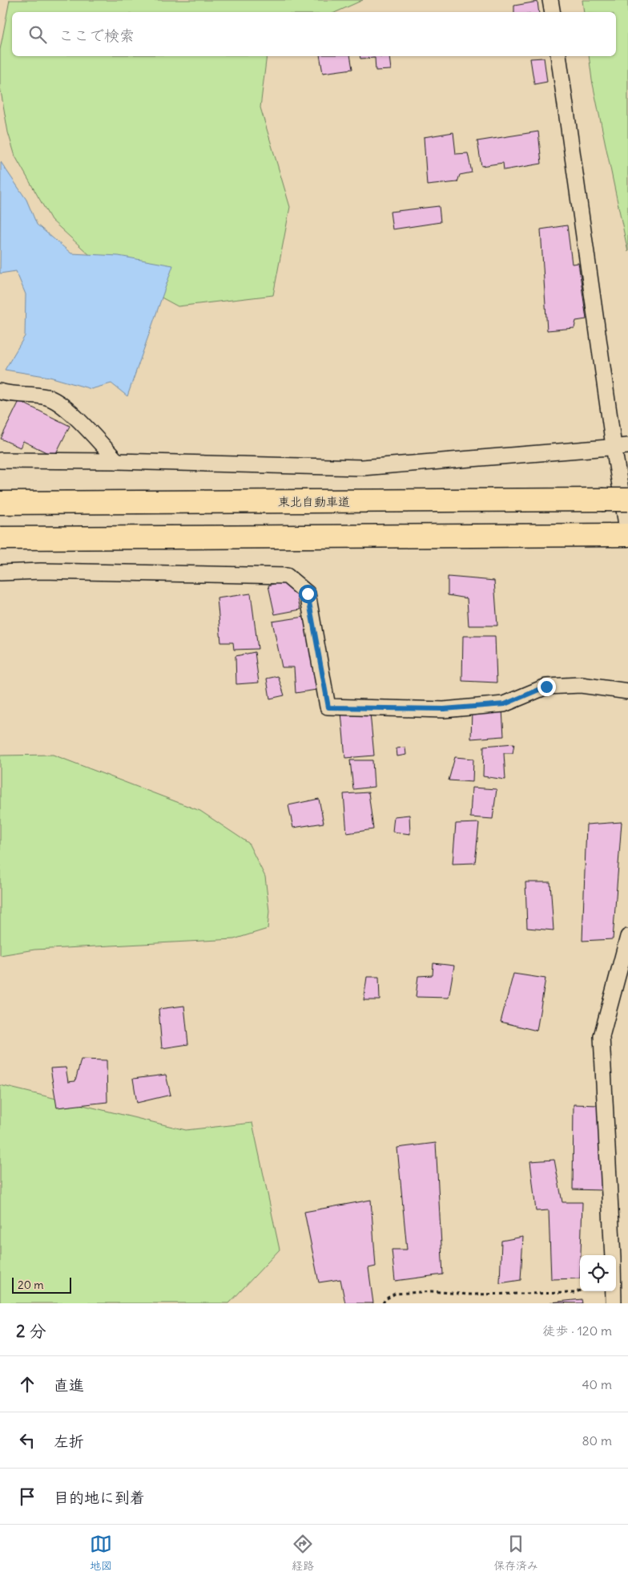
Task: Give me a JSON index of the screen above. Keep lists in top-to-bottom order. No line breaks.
{"streets":{"highway":["東北自動車道"]},"scale_bar":"20 m","page":{"search":"ここで検索","scale":"20 m","heading":["2 分","徒歩 · 120 m"],"list":[["直進","40 m"],["左折","80 m"],"目的地に到着"],"nav":["地図","経路","保存済み"]}}
